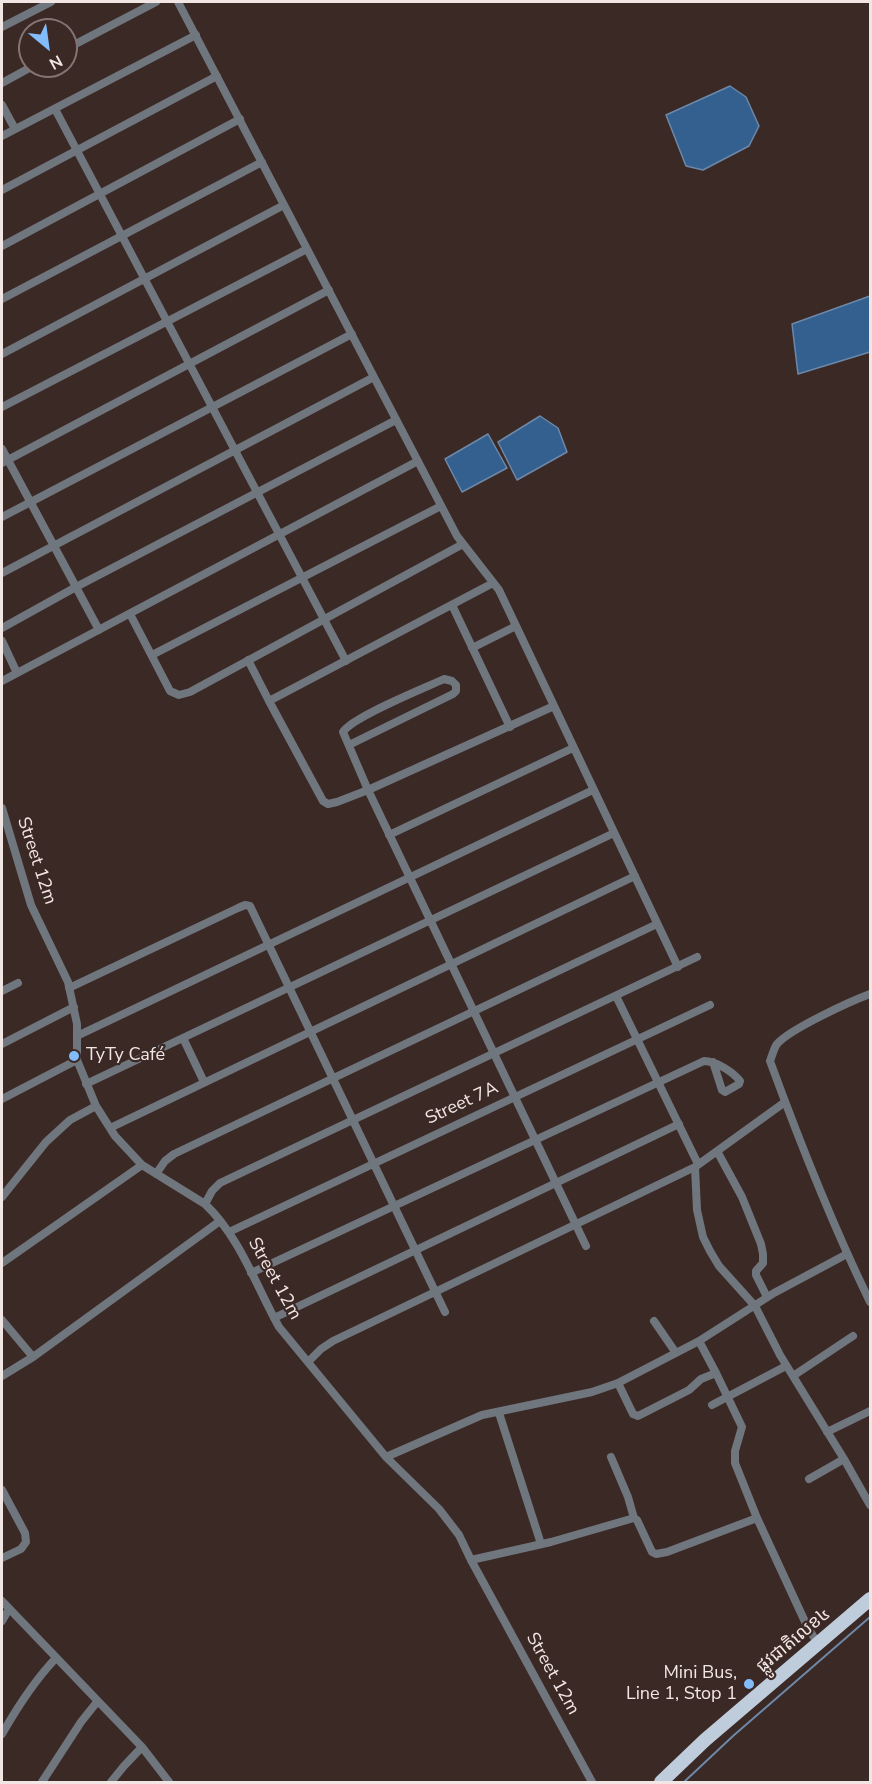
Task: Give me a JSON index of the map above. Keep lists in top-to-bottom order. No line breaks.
{"streets":{"highway":["ផ្លូវជាតិលេខ៤"],"street":["Street 12m","Street 7A"]},"crossings":[["Street 12m","Street 7A"]],"places":["TyTy Café","Mini Bus, Line 1, Stop 1"],"north":"bottom right"}
